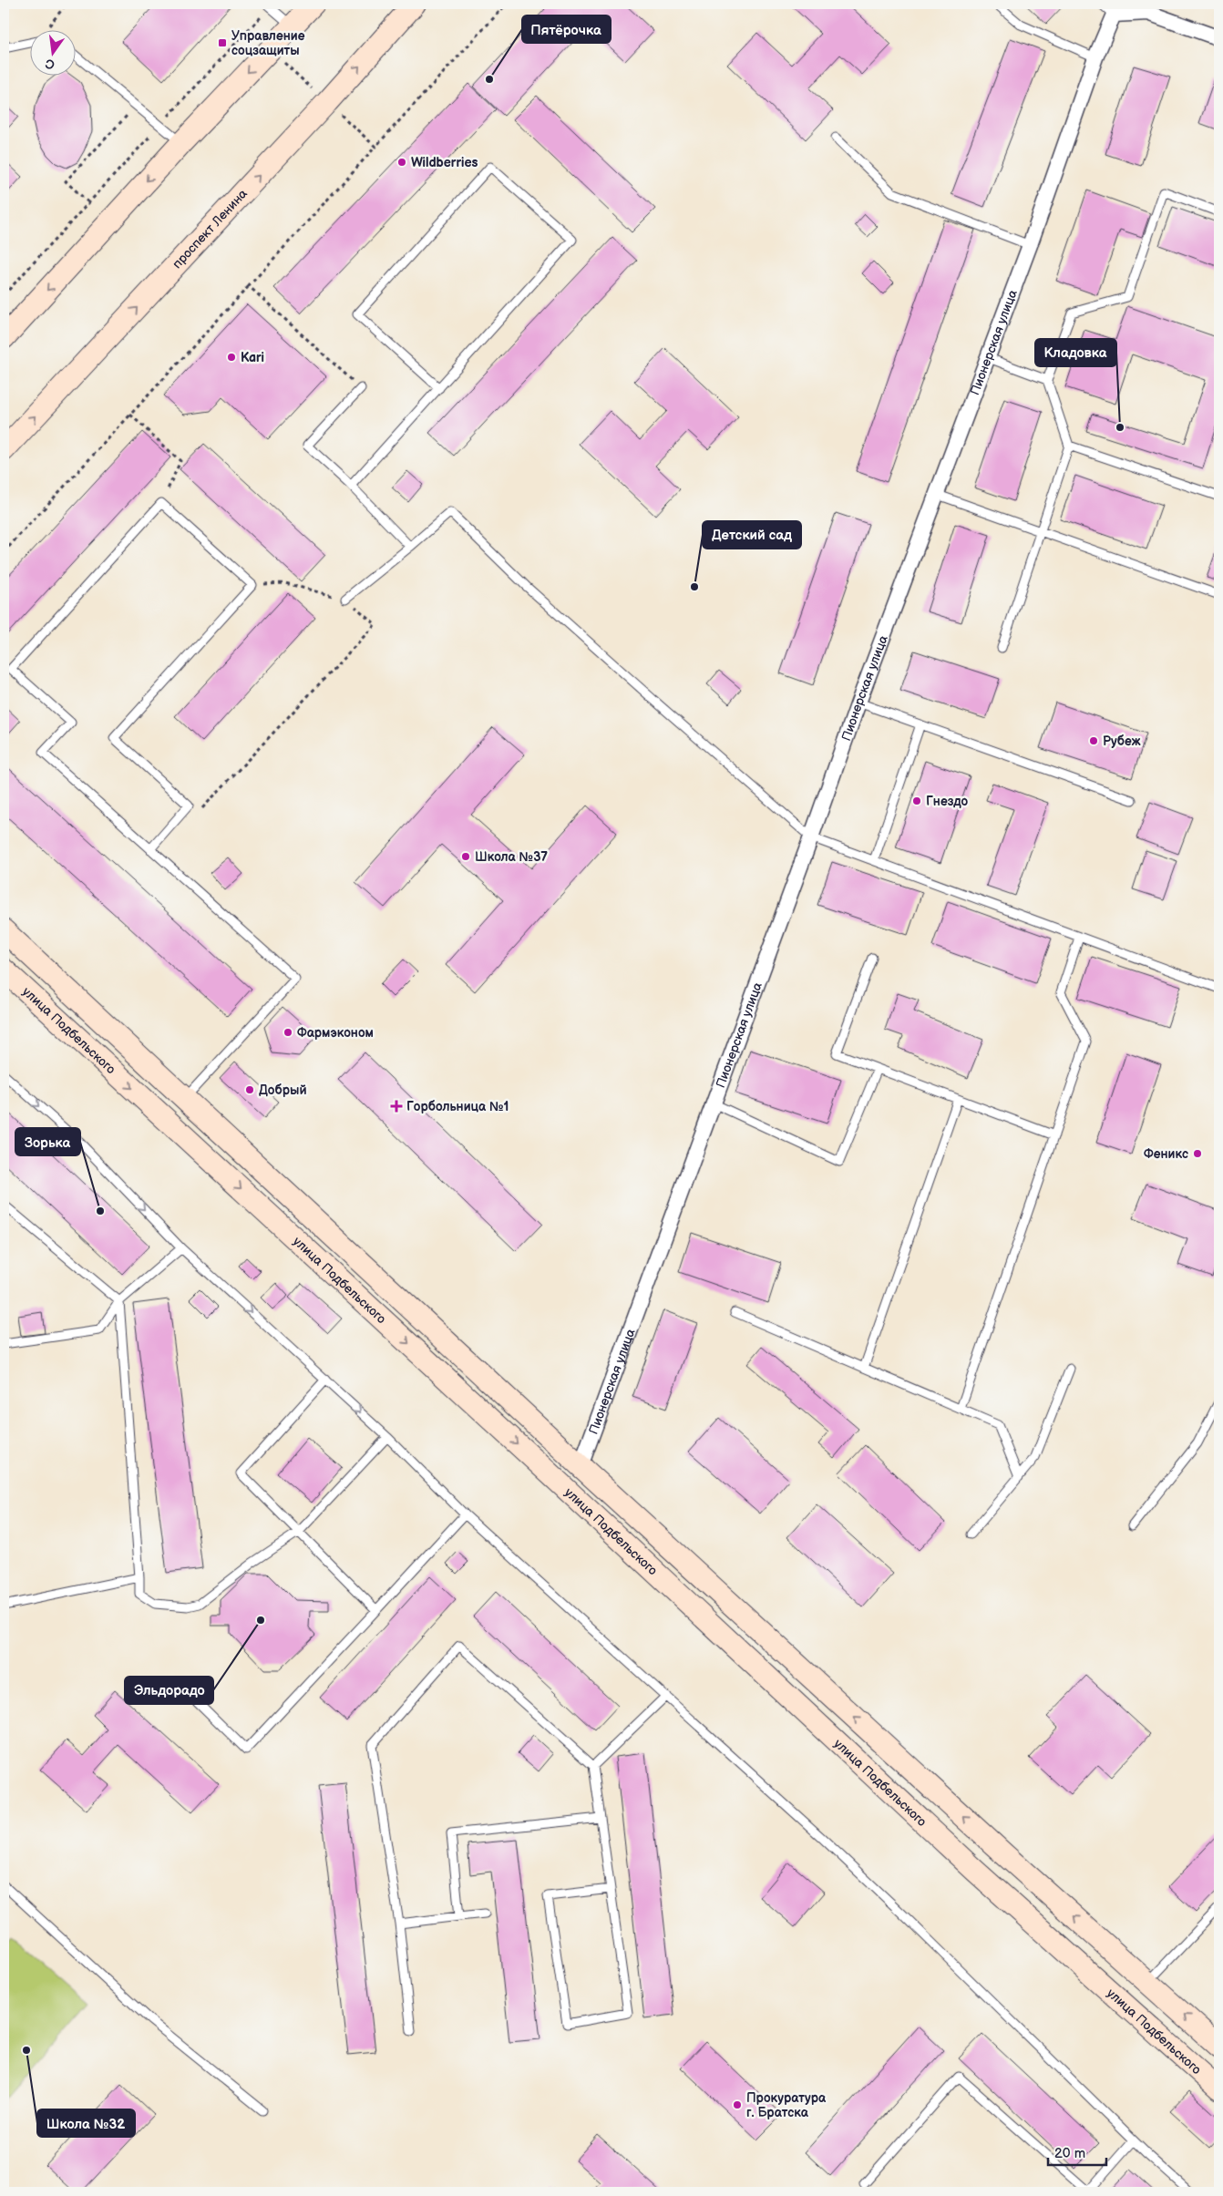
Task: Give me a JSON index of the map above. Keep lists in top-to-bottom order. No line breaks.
{"streets":{"main road":["проспект Ленина","улица Подбельского"],"street":["Пионерская улица"]},"places":{"transit":["Управление соцзащиты"],"other":["Пятёрочка","Wildberries","Kari","Кладовка","Детский сад","Рубеж","Гнездо","Школа №37","Фармэконом","Добрый","Феникс","Зорька","Эльдорадо","Школа №32","Прокуратура г. Братска"],"health":["Горбольница №1"]},"scale_bar":"20 m","north":"bottom"}
